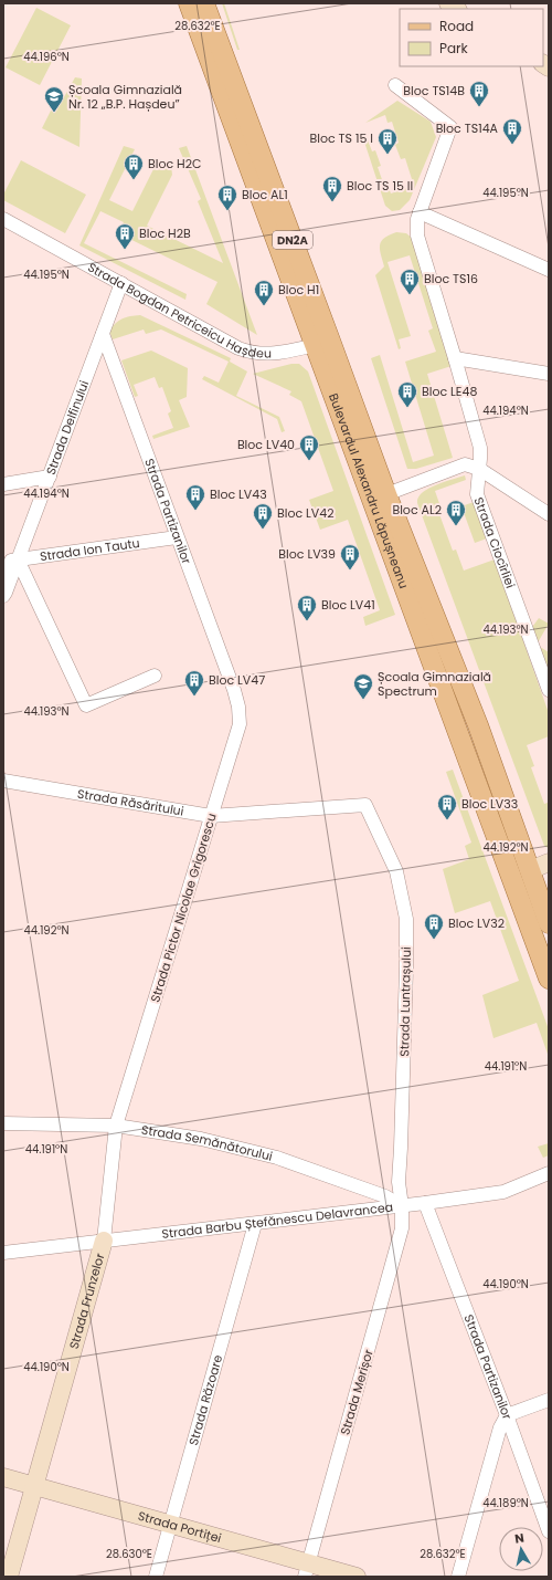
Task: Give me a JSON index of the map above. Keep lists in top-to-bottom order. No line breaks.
{"streets":{"main road":["DN2A","Bulevardul Alexandru Lăpușneanu"],"street":["Strada Bogdan Petriceicu Hașdeu","Strada Delfinului","Strada Partizanilor","Strada Ciocîrliei","Strada Ion Tautu","Strada Răsăritului","Strada Pictor Nicolae Grigorescu","Strada Luntrașului","Strada Semănătorului","Strada Barbu Ștefănescu Delavrancea","Strada Frunzelor","Strada Merișor","Strada Răzoare","Strada Portiței"]},"crossings":[["Strada Bogdan Petriceicu Hașdeu","Strada Delfinului"],["Strada Bogdan Petriceicu Hașdeu","Bulevardul Alexandru Lăpușneanu"],["Strada Delfinului","Strada Partizanilor"],["Strada Delfinului","Strada Ion Tautu"],["Strada Partizanilor","Strada Ion Tautu"],["Strada Partizanilor","Strada Pictor Nicolae Grigorescu"],["Strada Partizanilor","Strada Barbu Ștefănescu Delavrancea"],["Strada Răsăritului","Strada Pictor Nicolae Grigorescu"],["Strada Răsăritului","Strada Luntrașului"],["Strada Pictor Nicolae Grigorescu","Strada Semănătorului"],["Strada Pictor Nicolae Grigorescu","Strada Frunzelor"],["Strada Luntrașului","Strada Semănătorului"],["Strada Luntrașului","Strada Barbu Ștefănescu Delavrancea"],["Strada Luntrașului","Strada Merișor"],["Strada Semănătorului","Strada Barbu Ștefănescu Delavrancea"],["Strada Semănătorului","Strada Frunzelor"],["Strada Semănătorului","Strada Merișor"],["Strada Barbu Ștefănescu Delavrancea","Strada Frunzelor"],["Strada Barbu Ștefănescu Delavrancea","Strada Merișor"],["Strada Barbu Ștefănescu Delavrancea","Strada Răzoare"],["Strada Frunzelor","Strada Portiței"],["Strada Merișor","Strada Portiței"],["Strada Răzoare","Strada Portiței"]],"places":{"building":["Bloc TS14B","Bloc TS14A","Bloc TS 15 I","Bloc H2C","Bloc TS 15 II","Bloc AL1","Bloc H2B","Bloc TS16","Bloc H1","Bloc LE48","Bloc LV40","Bloc LV43","Bloc AL2","Bloc LV42","Bloc LV39","Bloc LV41","Bloc LV47","Bloc LV33","Bloc LV32"],"school or university":["Școala Gimnazială Nr. 12 „B.P. Hașdeu”","Școala Gimnazială Spectrum"]},"legend":["Road","Park"],"north":"top","coordinates":["28.632°E","44.196°N","44.195°N","44.194°N","44.193°N","44.192°N","44.191°N","44.190°N","44.189°N","28.630°E"]}
